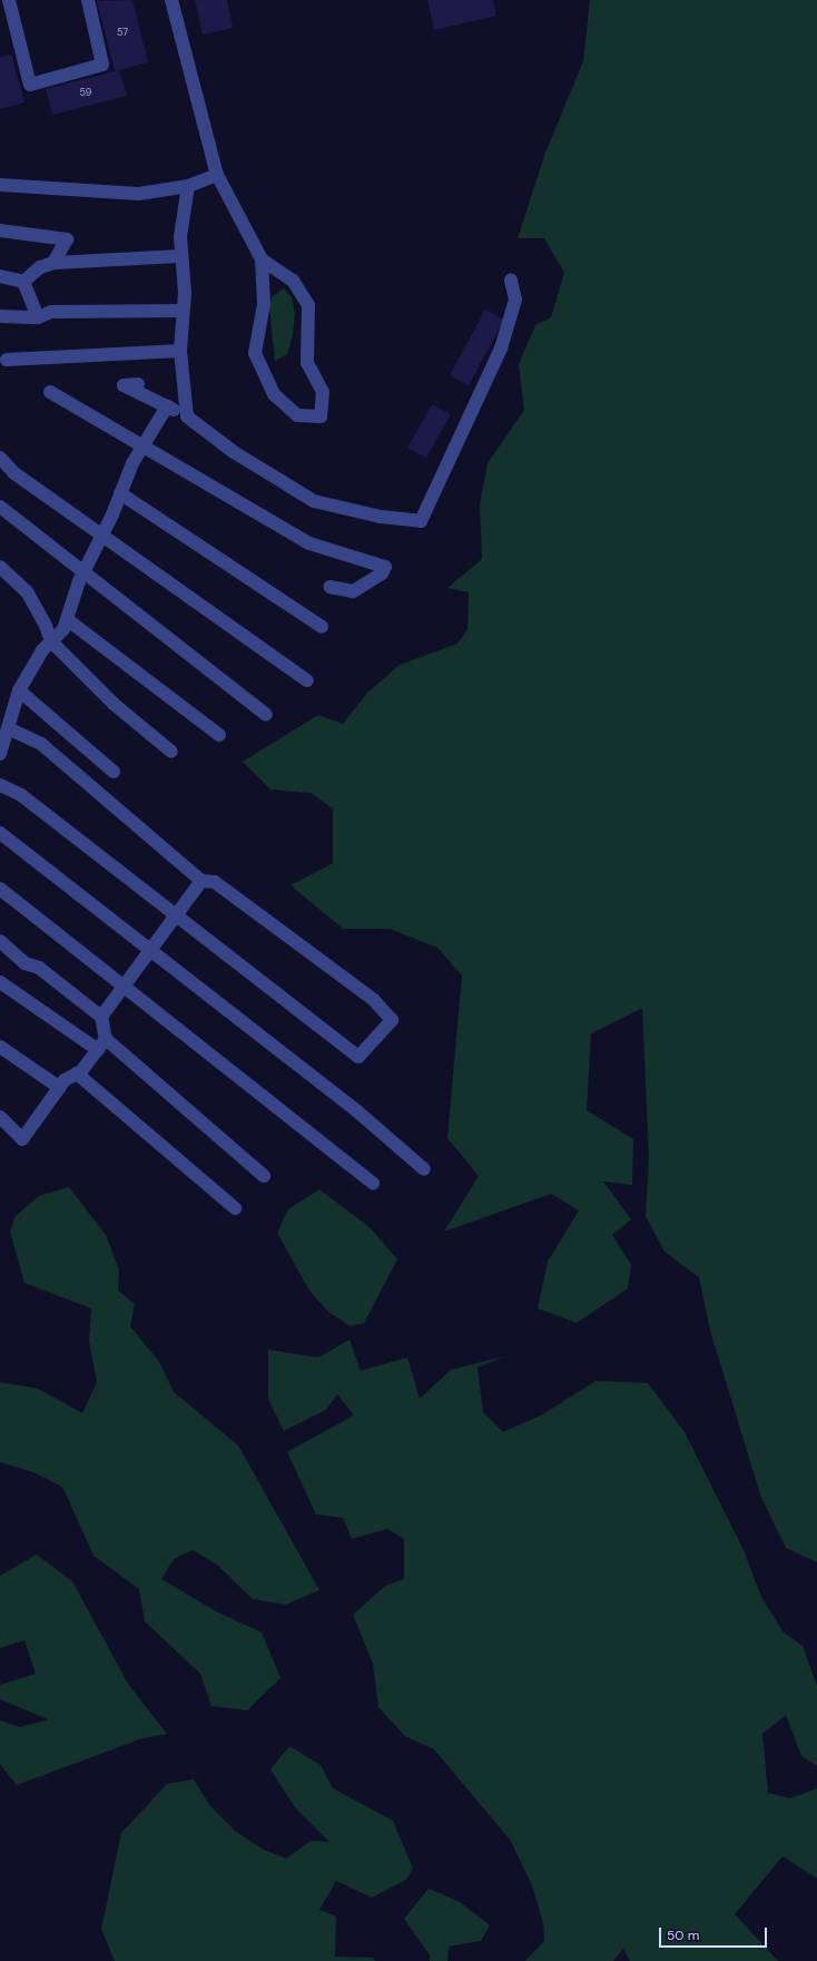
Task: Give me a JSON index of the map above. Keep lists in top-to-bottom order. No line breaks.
{"house_numbers":["57","59"],"scale_bar":"50 m"}
